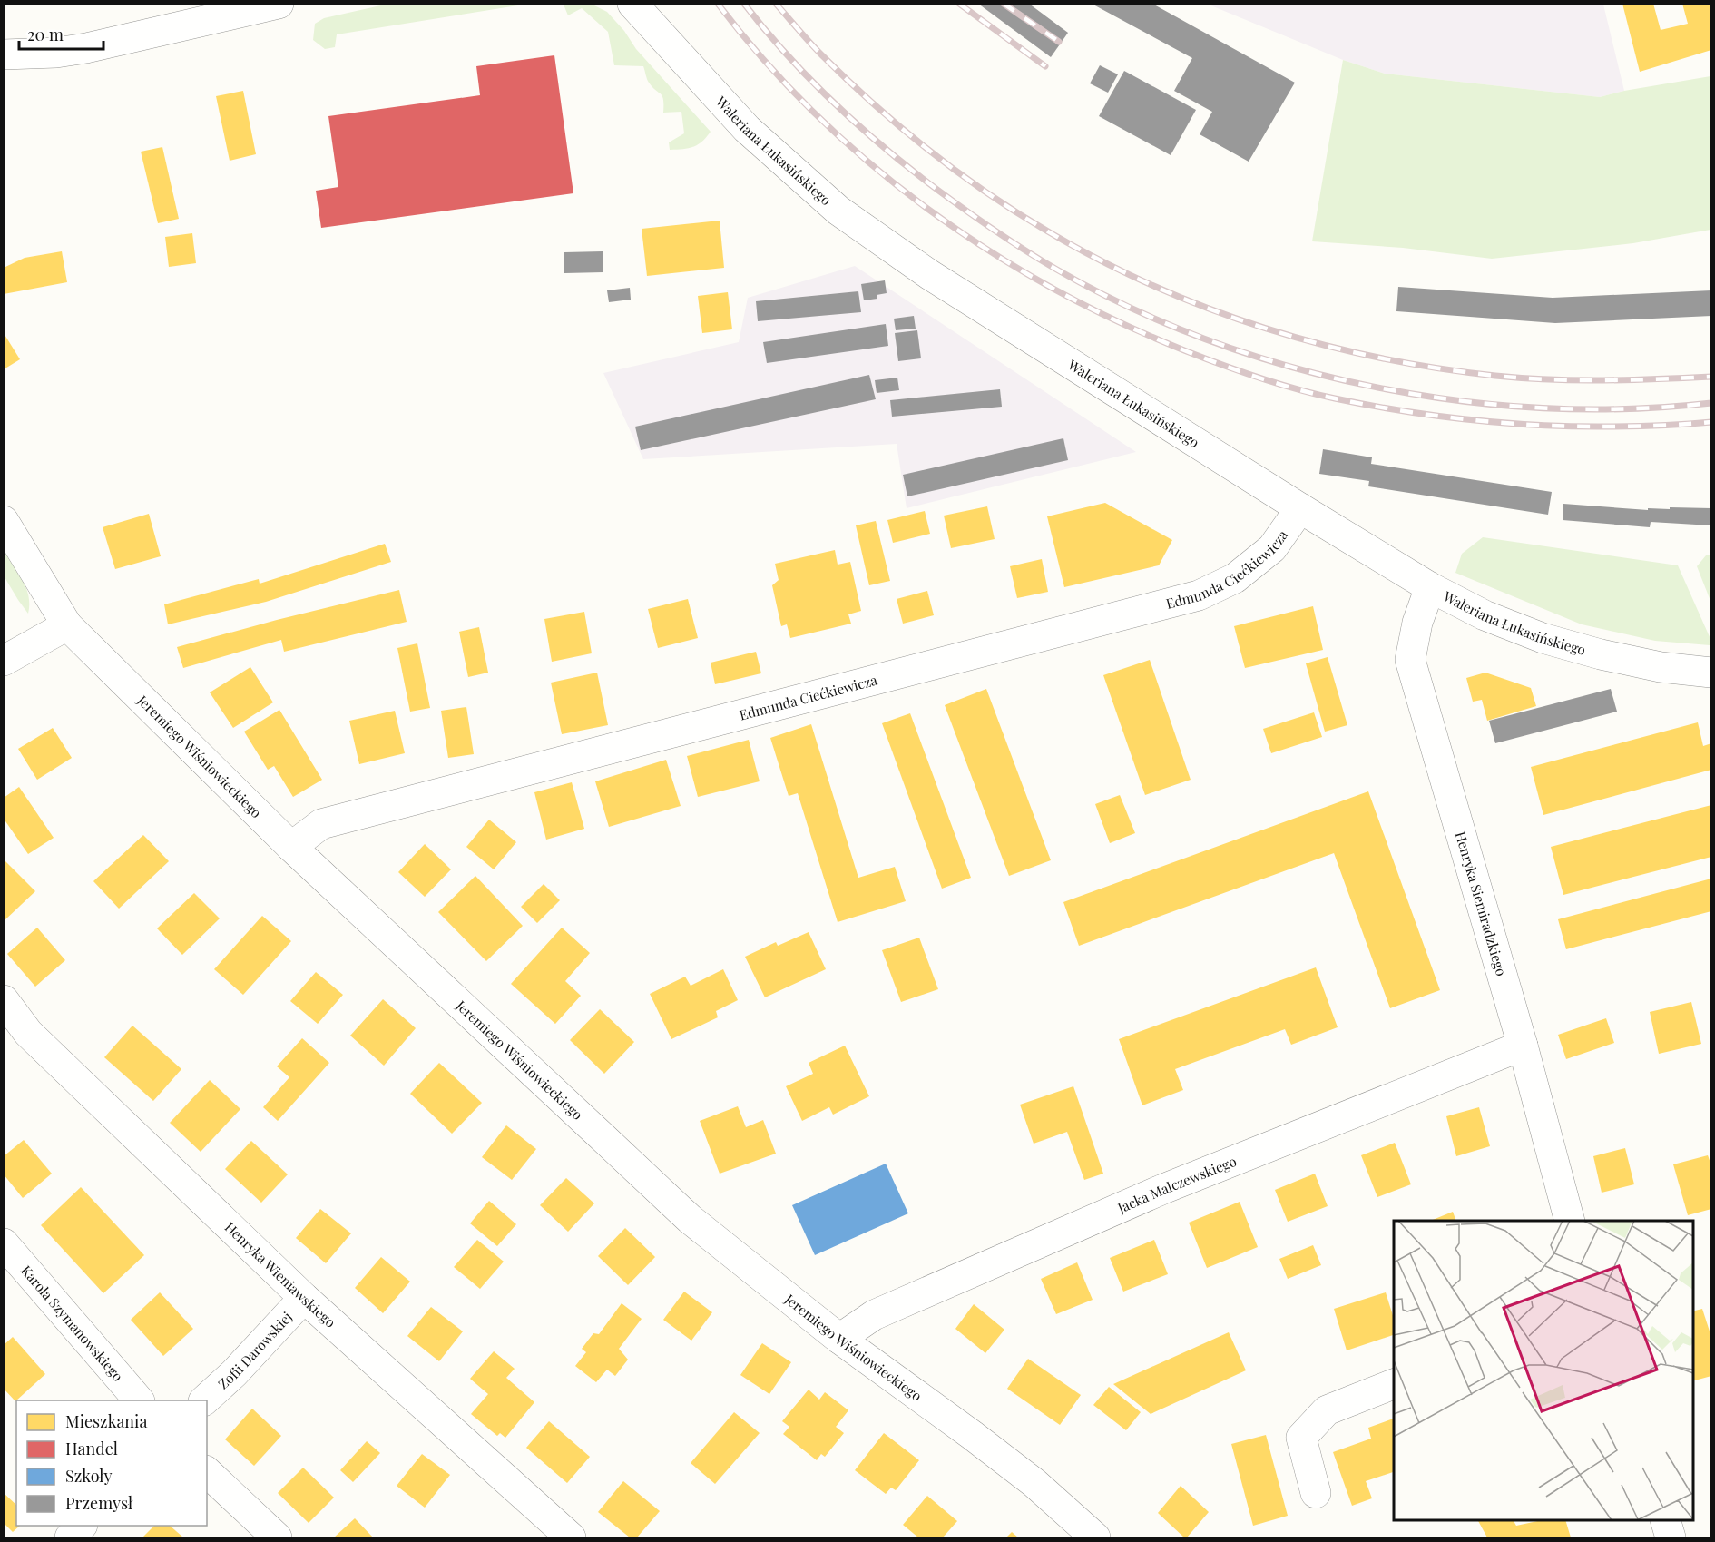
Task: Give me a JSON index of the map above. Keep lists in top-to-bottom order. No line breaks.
{"streets":{"street":["Waleriana Łukasińskiego","Edmunda Ciećkiewicza","Jeremiego Wiśniowieckiego","Henryka Siemiradzkiego","Jacka Malczewskiego","Henryka Wieniawskiego","Karola Szymanowskiego","Zofii Darowskiej"]},"crossings":[["Waleriana Łukasińskiego","Edmunda Ciećkiewicza"],["Waleriana Łukasińskiego","Henryka Siemiradzkiego"],["Edmunda Ciećkiewicza","Jeremiego Wiśniowieckiego"],["Jeremiego Wiśniowieckiego","Jacka Malczewskiego"],["Henryka Siemiradzkiego","Jacka Malczewskiego"],["Henryka Wieniawskiego","Zofii Darowskiej"]],"legend":["Mieszkania","Handel","Szkoły","Przemysł"],"scale_bar":"20 m"}
